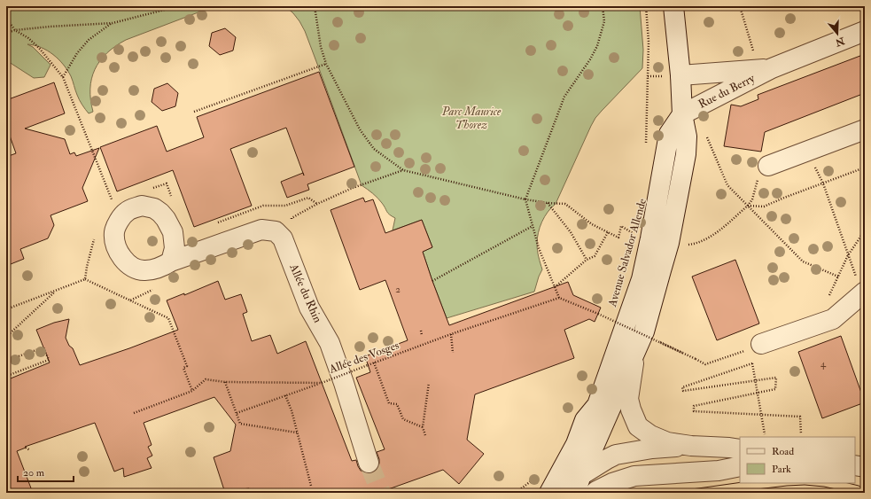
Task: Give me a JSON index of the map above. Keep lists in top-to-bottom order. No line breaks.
{"streets":{"street":["Rue du Berry","Avenue Salvador Allende","Allée du Rhin"],"path":["Allée des Vosges"]},"crossings":[["Rue du Berry","Avenue Salvador Allende"]],"parks":["Parc Maurice Thorez"],"house_numbers":["2","4"],"legend":["Road","Park"],"scale_bar":"20 m","north":"bottom"}
